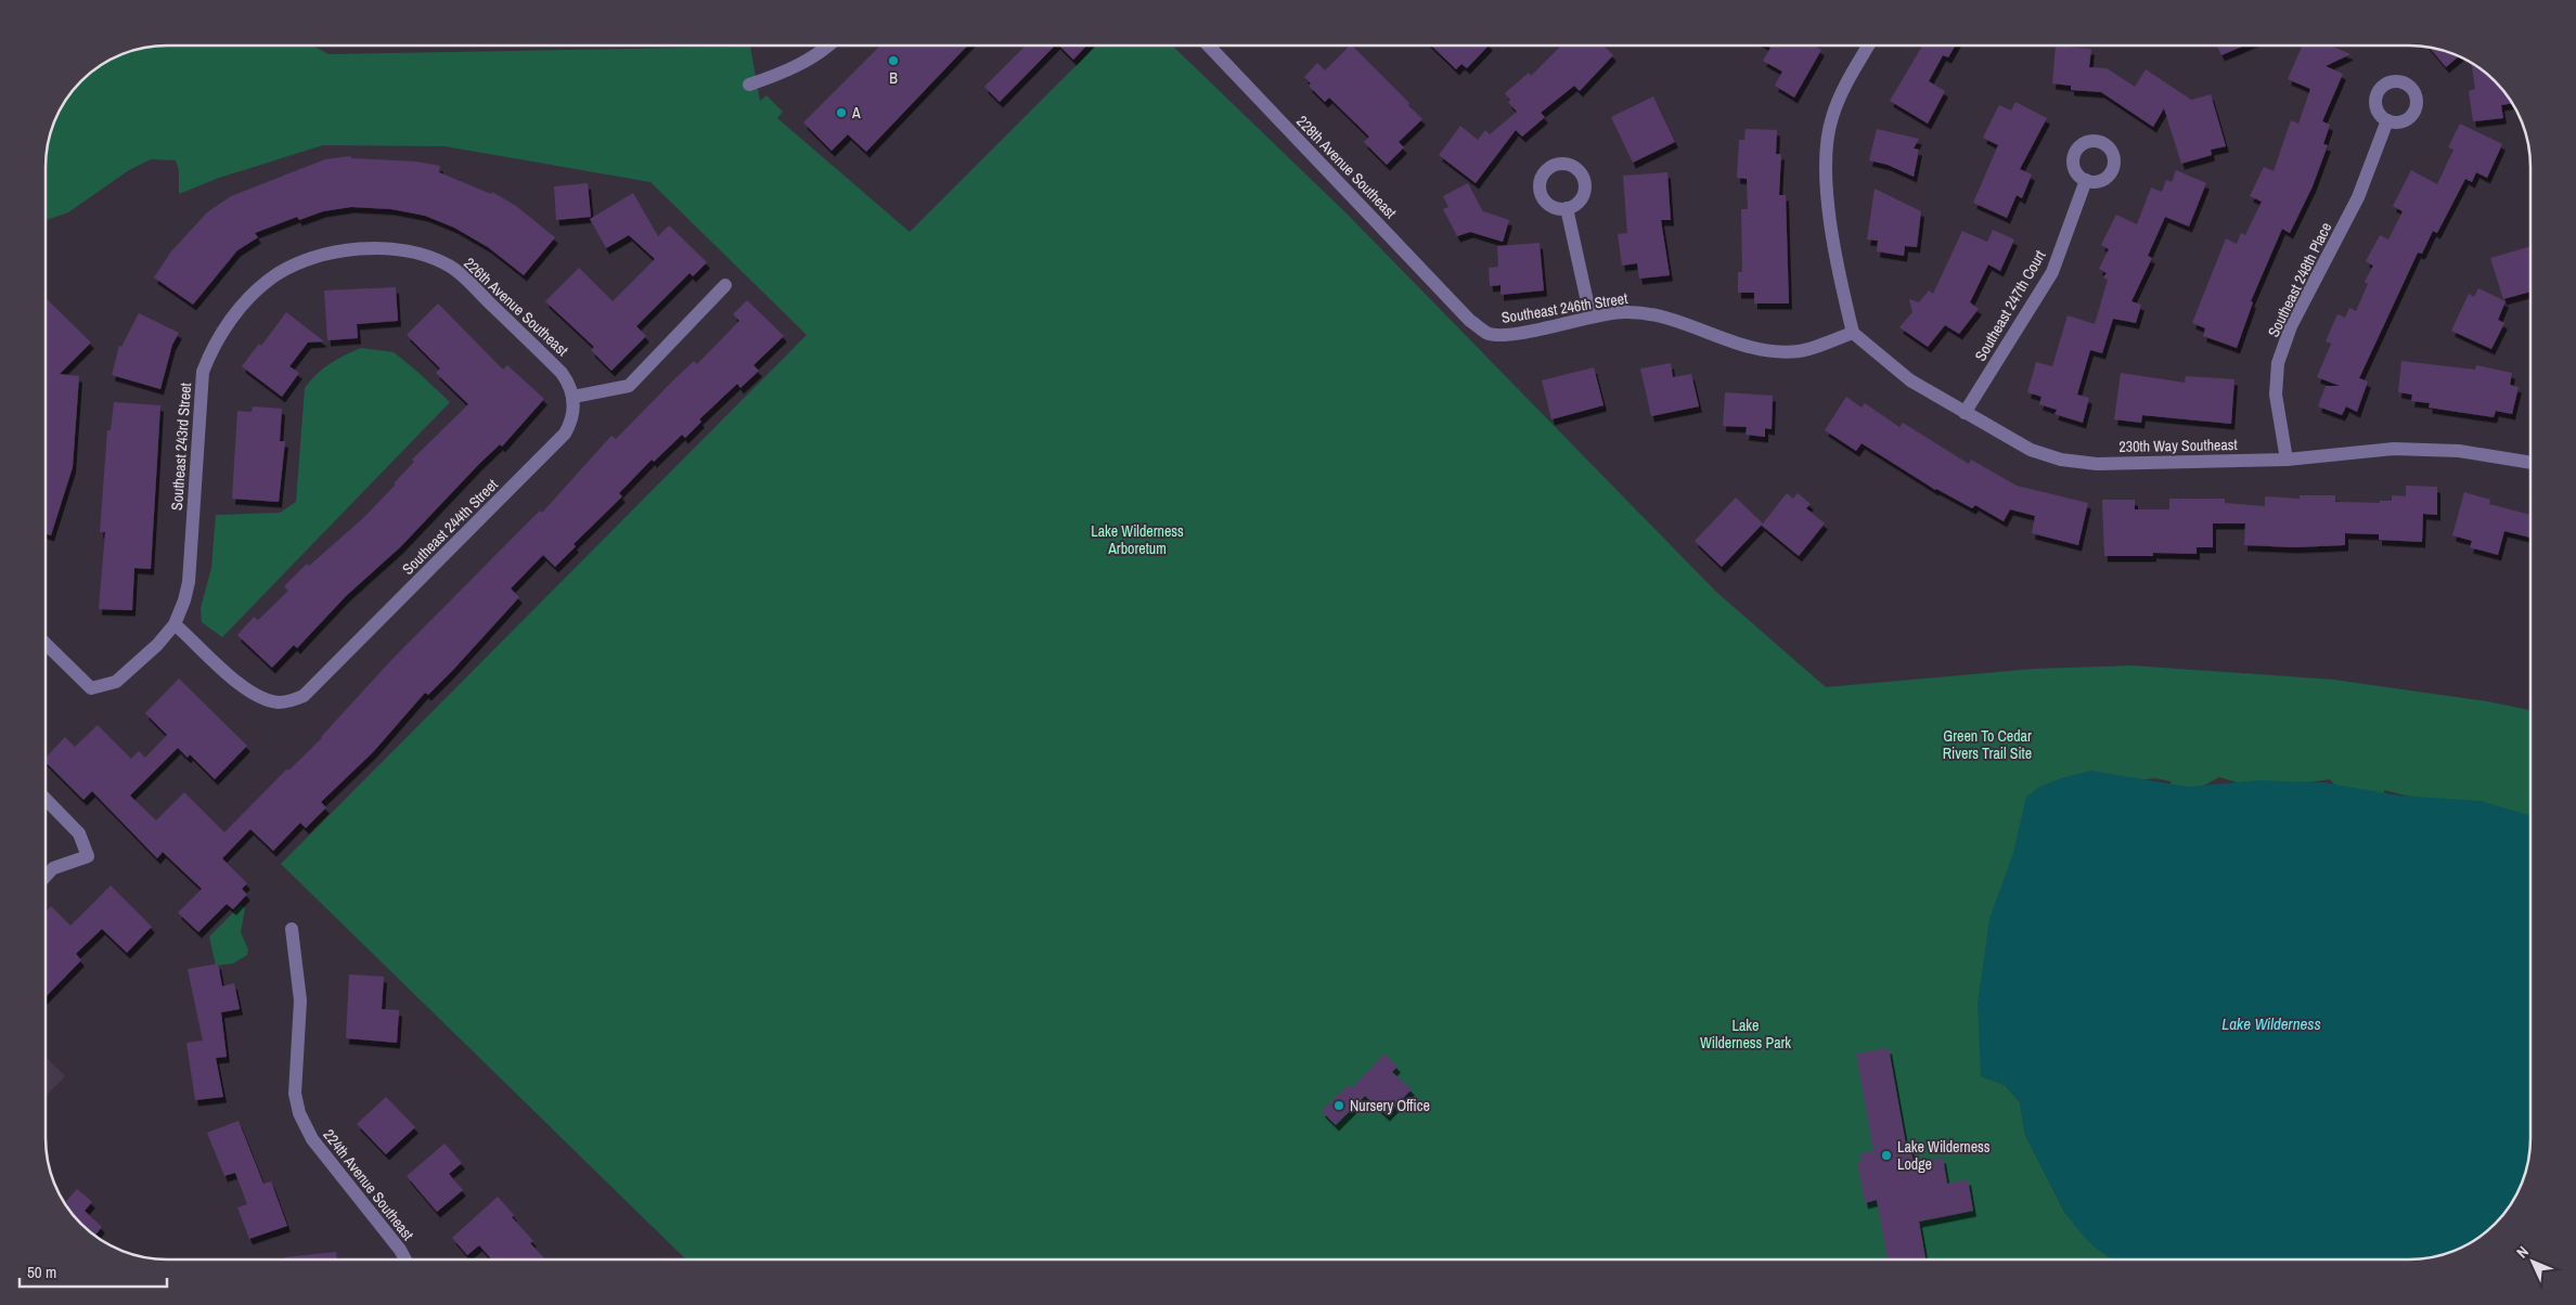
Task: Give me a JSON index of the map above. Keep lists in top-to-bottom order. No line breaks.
{"streets":{"street":["228th Avenue Southeast","Southeast 248th Place","Southeast 247th Court","226th Avenue Southeast","Southeast 246th Street","230th Way Southeast","Southeast 243rd Street","Southeast 244th Street","224th Avenue Southeast"]},"crossings":[["228th Avenue Southeast","Southeast 246th Street"],["Southeast 248th Place","230th Way Southeast"],["Southeast 247th Court","230th Way Southeast"],["226th Avenue Southeast","Southeast 243rd Street"],["226th Avenue Southeast","Southeast 244th Street"],["Southeast 246th Street","230th Way Southeast"],["Southeast 243rd Street","Southeast 244th Street"]],"water":["Lake Wilderness"],"parks":["Lake Wilderness Arboretum","Green To Cedar Rivers Trail Site","Lake Wilderness Park"],"places":["B","A","Nursery Office","Lake Wilderness Lodge"],"scale_bar":"50 m","north":"top left"}
